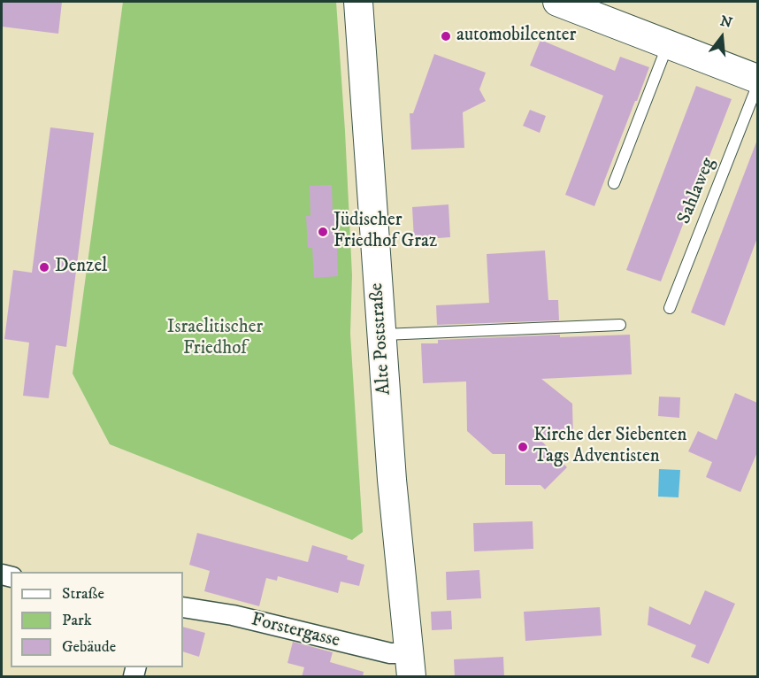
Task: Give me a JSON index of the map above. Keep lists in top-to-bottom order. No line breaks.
{"streets":{"main road":["Alte Poststraße"],"street":["Forstergasse"],"lane":["Sahlaweg"]},"crossings":[["Alte Poststraße","Forstergasse"]],"parks":["Israelitischer Friedhof"],"places":["automobilcenter","Jüdischer Friedhof Graz","Denzel","Kirche der Siebenten Tags Adventisten"],"legend":["Straße","Park","Gebäude"],"north":"top"}
